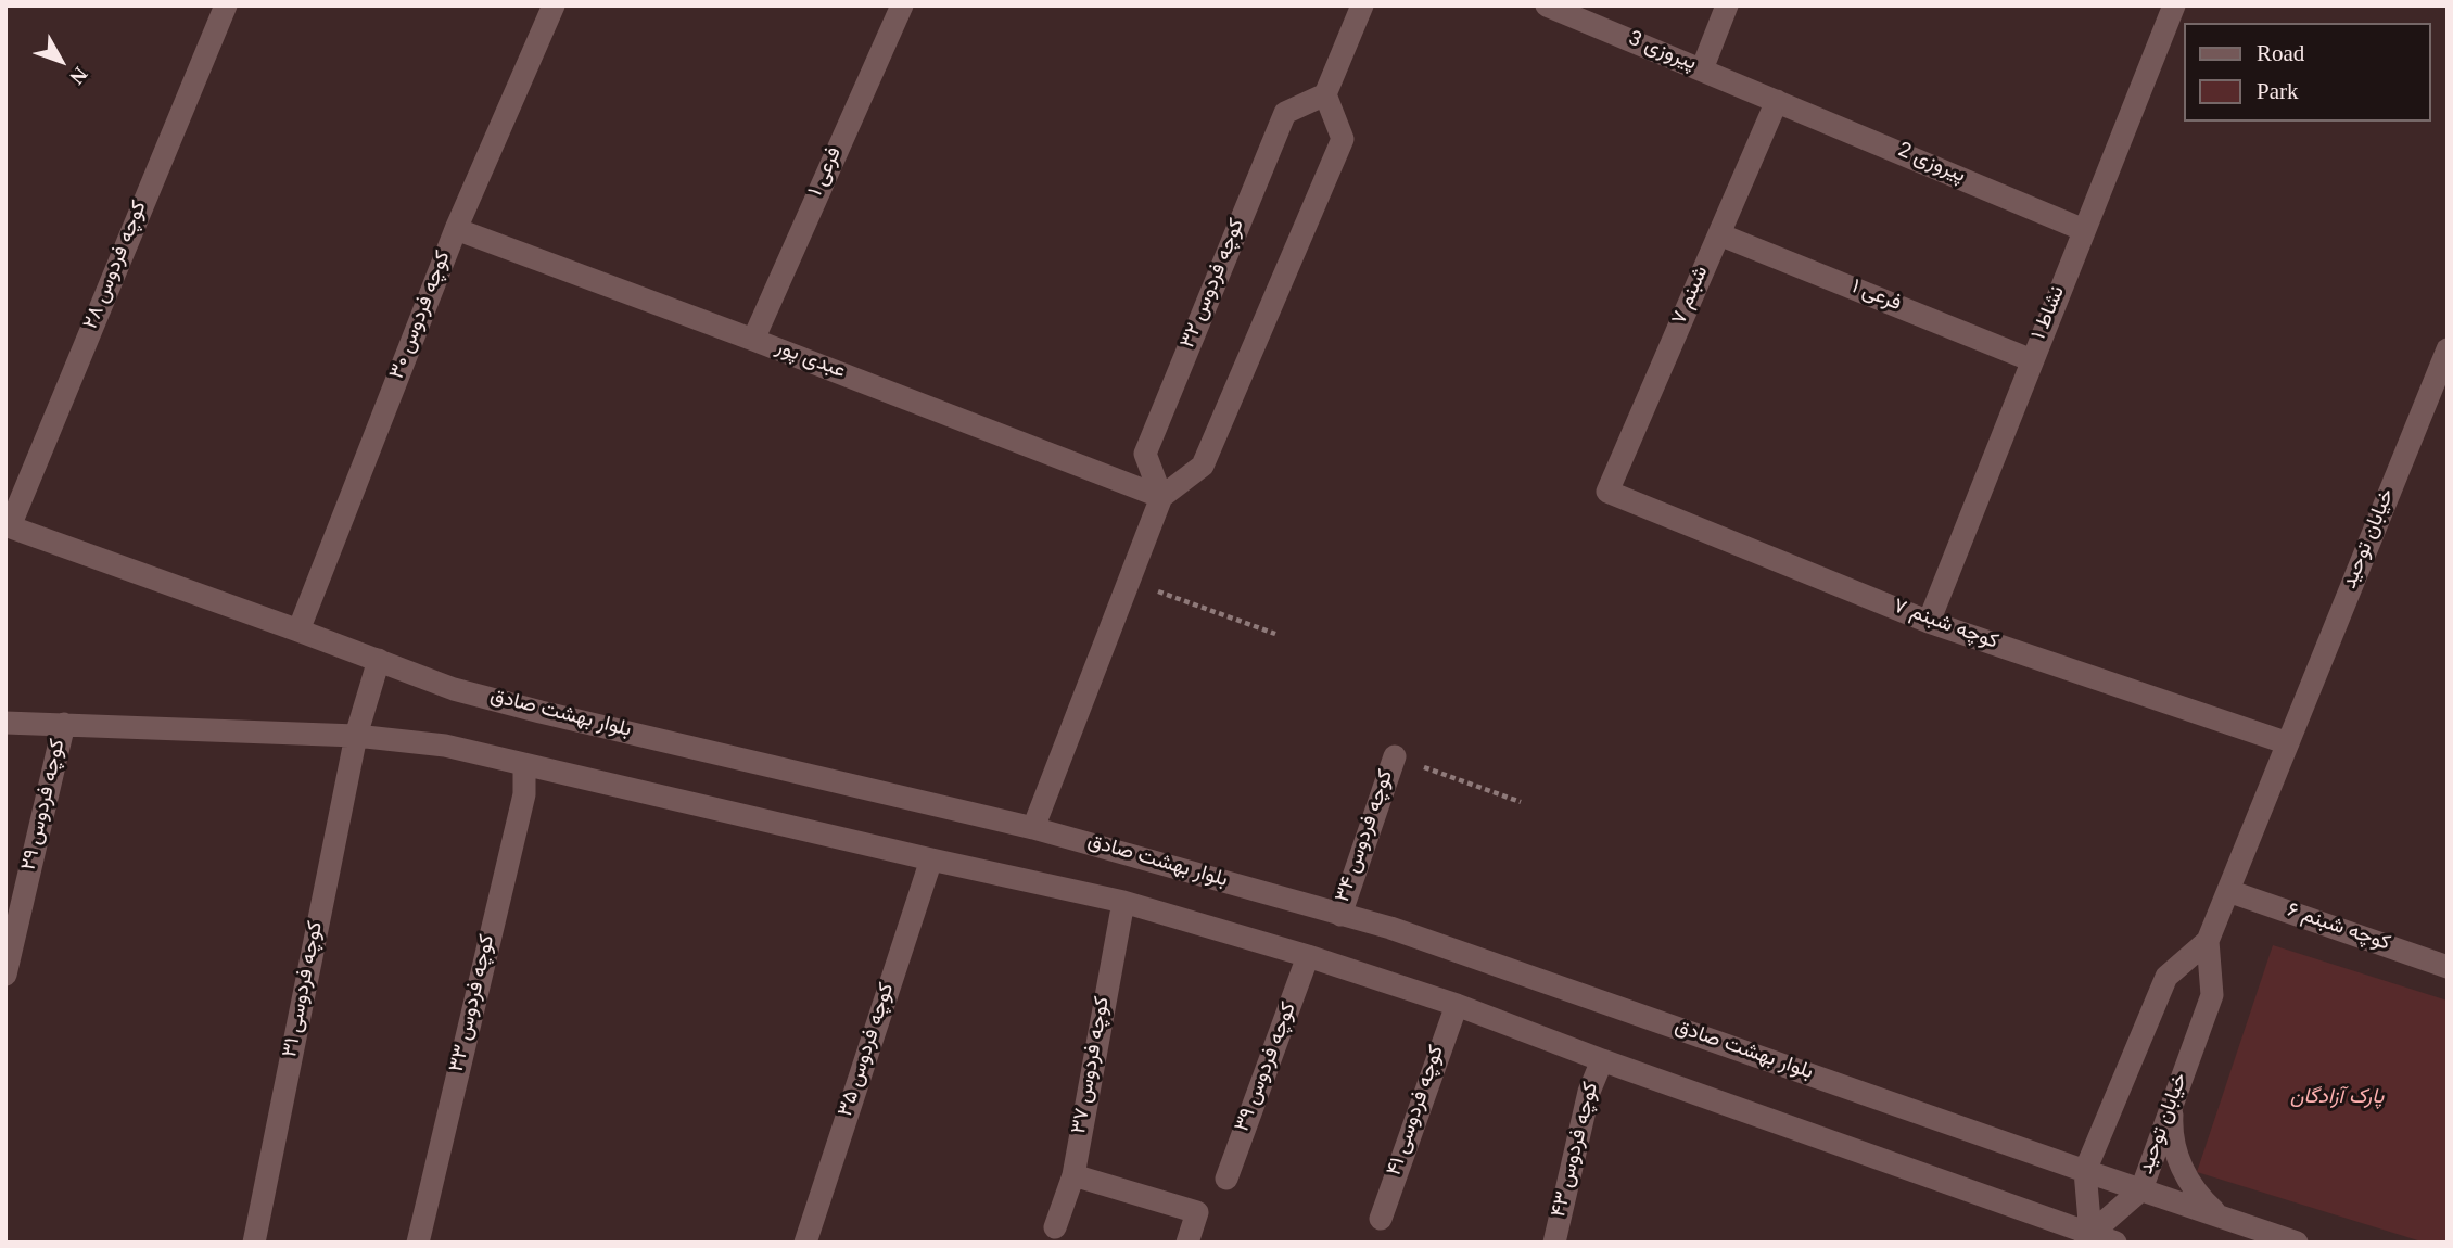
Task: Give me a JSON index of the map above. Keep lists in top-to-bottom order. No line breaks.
{"streets":{"street":["پیروزی 3","پیروزی 2","فرعی ۱","کوچه فردوس ۲۸","کوچه فردوس ۳۲","شبنم ۷","نشاط ۱","کوچه فردوس ۳۰","عبدی پور","خیابان توحید","کوچه شبنم ۷","بلوار بهشت صادق","کوچه فردوس ۲۹","کوچه فردوس ۳۴","کوچه شبنم ۶","کوچه فردوسی ۳۱","کوچه فردوس ۳۳","کوچه فردوس ۳۵","کوچه فردوس ۳۷","کوچه فردوس ۳۹","کوچه فردوسی ۴۱","کوچه فردوس ۴۳"]},"crossings":[["پیروزی 3","پیروزی 2"],["پیروزی 3","شبنم ۷"],["پیروزی 2","شبنم ۷"],["پیروزی 2","نشاط ۱"],["فرعی ۱","شبنم ۷"],["فرعی ۱","نشاط ۱"],["فرعی ۱","عبدی پور"],["کوچه فردوس ۲۸","بلوار بهشت صادق"],["کوچه فردوس ۳۲","عبدی پور"],["شبنم ۷","کوچه شبنم ۷"],["نشاط ۱","کوچه شبنم ۷"],["کوچه فردوس ۳۰","عبدی پور"],["کوچه فردوس ۳۰","بلوار بهشت صادق"],["خیابان توحید","کوچه شبنم ۷"],["خیابان توحید","بلوار بهشت صادق"],["خیابان توحید","کوچه شبنم ۶"],["بلوار بهشت صادق","کوچه فردوس ۳۴"],["بلوار بهشت صادق","کوچه فردوسی ۳۱"]],"parks":["پارک آزادگان"],"legend":["Road","Park"],"north":"bottom right"}
